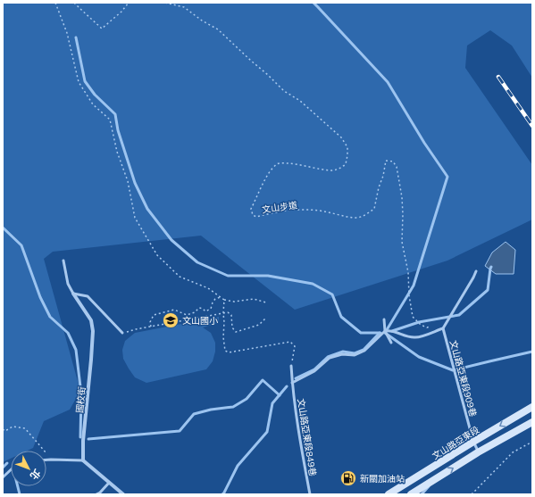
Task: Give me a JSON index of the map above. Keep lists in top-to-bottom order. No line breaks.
{"streets":{"main road":["文山路亞東段"],"street":["國校街"],"lane":["文山路亞東段909巷","文山路亞東段849巷"],"path":["文山步道"]},"crossings":[["文山步道","文山路亞東段909巷"],["文山路亞東段909巷","文山路亞東段"]],"places":{"school or university":["文山國小"],"fuel station":["新關加油站"]},"north":"bottom right"}
